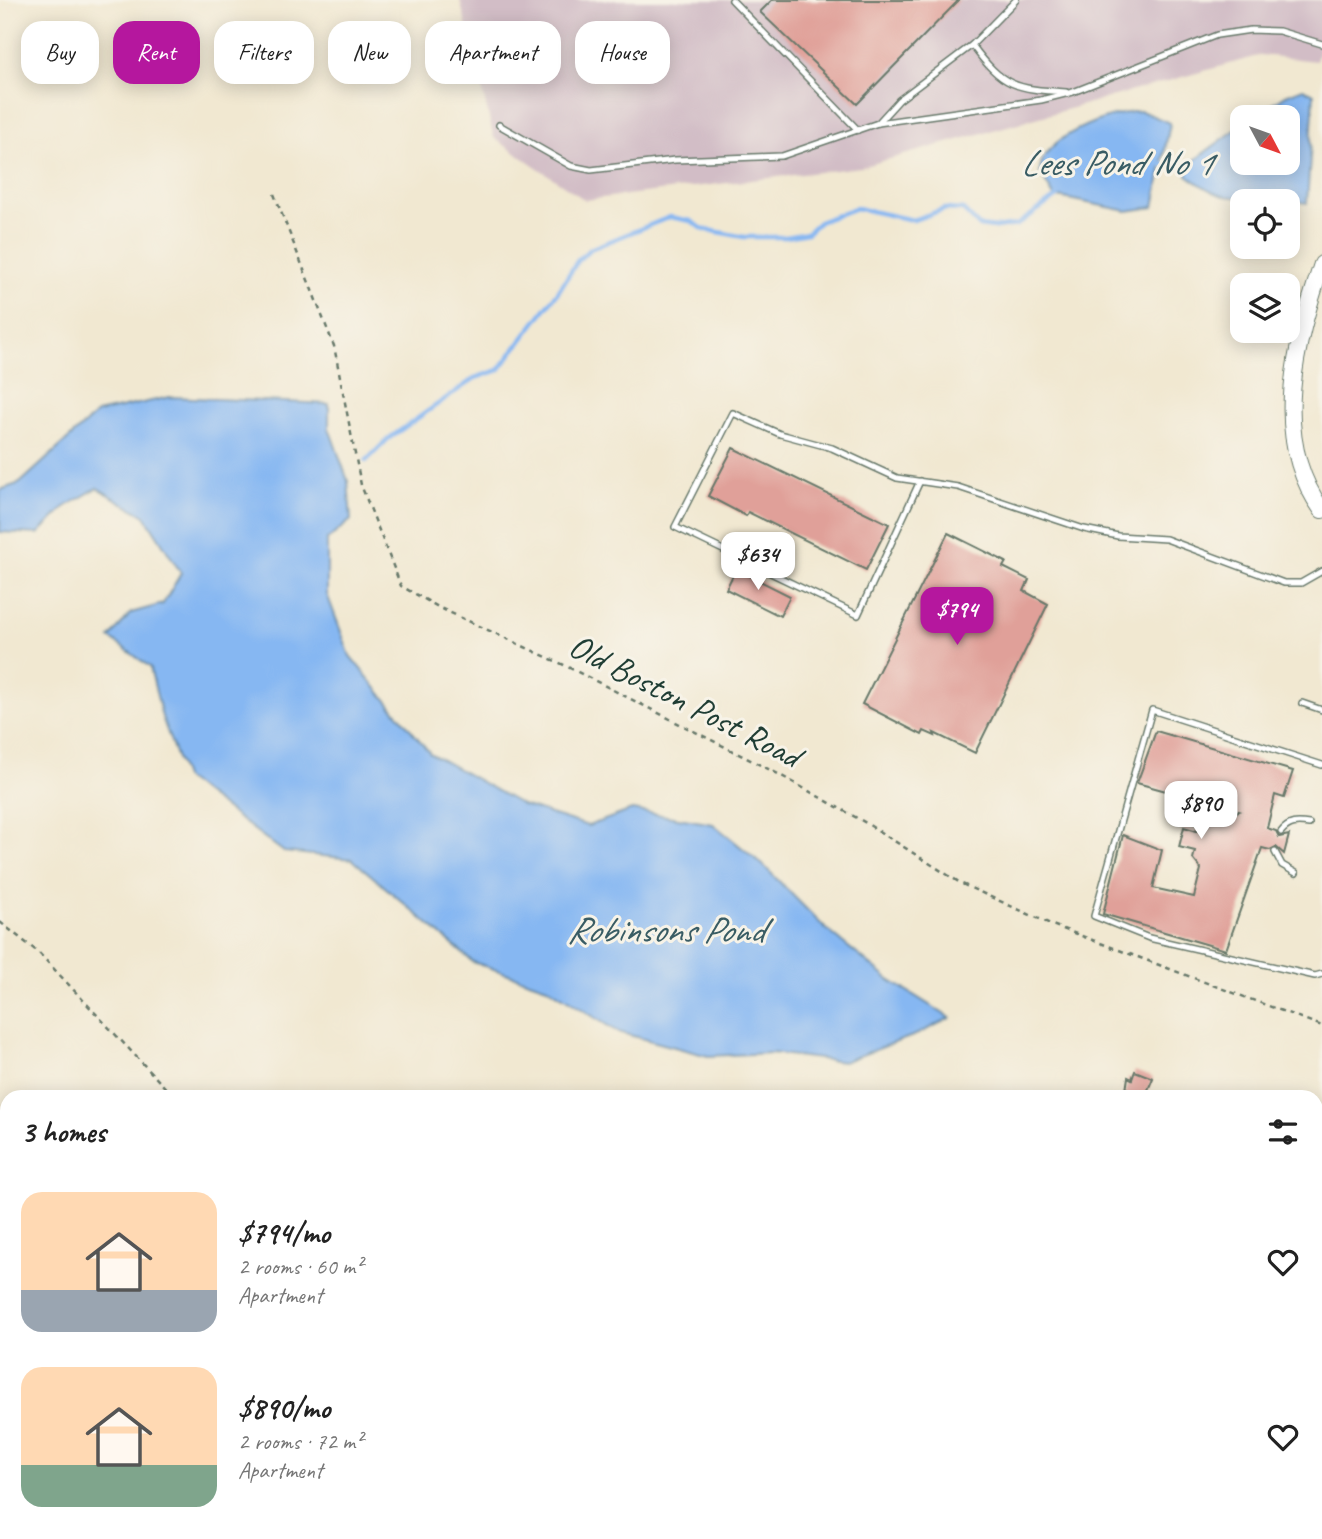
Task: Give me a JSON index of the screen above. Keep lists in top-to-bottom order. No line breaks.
{"streets":{"path":["Old Boston Post Road"]},"water":["Lees Pond No 1","Robinsons Pond"],"north":"bottom right","page":{"chip":["Buy","Rent","Filters","New","Apartment","House"],"price":["$634","$794","$890"],"heading":"3 homes","list":[{"name":"$794/mo","note":"2 rooms · 60 m² · Apartment"},{"name":"$890/mo","note":"2 rooms · 72 m² · Apartment"}]}}
